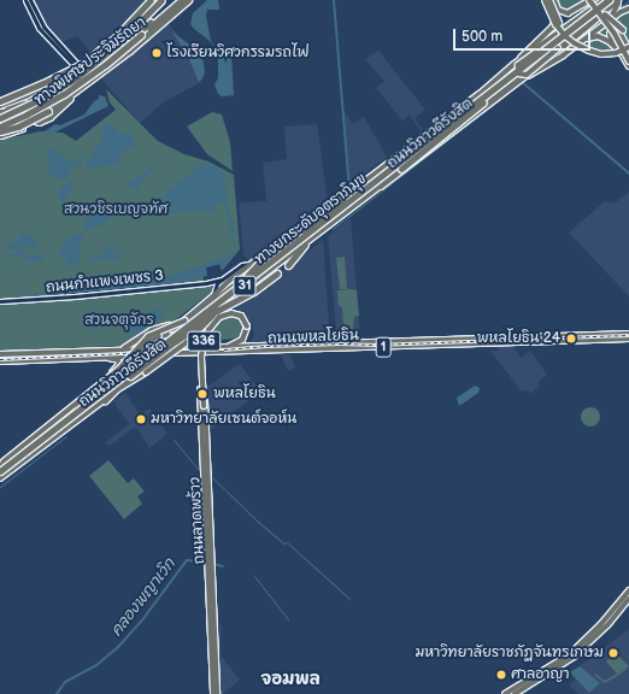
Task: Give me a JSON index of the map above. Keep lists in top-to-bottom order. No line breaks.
{"streets":{"highway":["ทางพิเศษประจิมรัถยา","ถนนวิภาวดีรังสิต","ทางยกระดับอุตราภิมุข","31"],"main road":["ถนนพหลโยธิน","336","1","ถนนลาดพร้าว"],"street":["ถนนกำแพงเพชร 3"]},"crossings":[["ถนนวิภาวดีรังสิต","ทางยกระดับอุตราภิมุข"],["ถนนวิภาวดีรังสิต","ถนนกำแพงเพชร 3"],["ทางยกระดับอุตราภิมุข","ถนนพหลโยธิน"],["ถนนพหลโยธิน","336"],["336","ถนนลาดพร้าว"]],"districts":["จอมพล"],"water":["คลองพญาเวิก"],"parks":["สวนวชิรเบญจทัศ","สวนจตุจักร"],"places":["โรงเรียนวิศวกรรมรถไฟ","พหลโยธิน 24","พหลโยธิน","มหาวิทยาลัยเซนต์จอห์น","มหาวิทยาลัยราชภัฏจันทรเกษม","ศาลอาญา"],"scale_bar":"500 m"}
